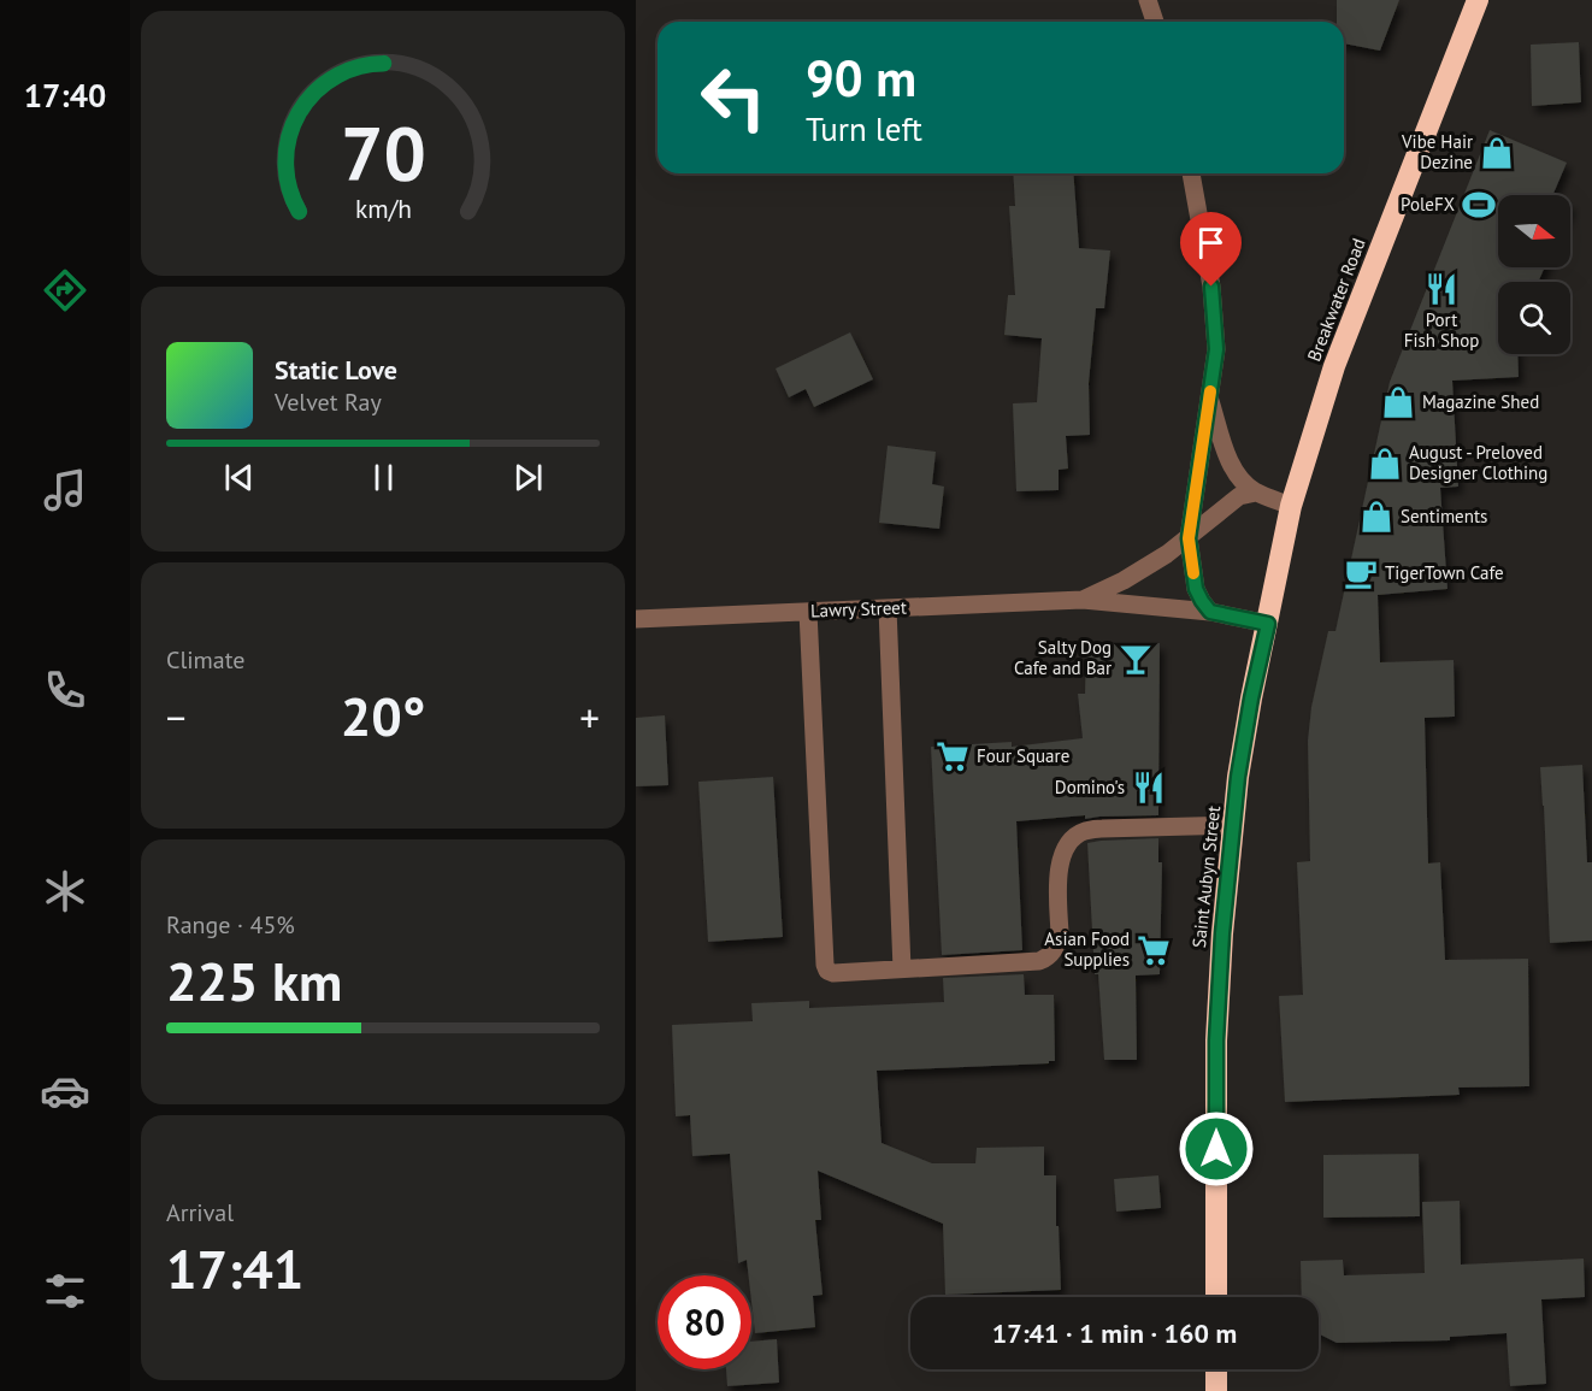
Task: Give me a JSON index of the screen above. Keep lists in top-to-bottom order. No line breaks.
{"streets":{"highway":["Breakwater Road","Saint Aubyn Street"],"street":["Lawry Street"]},"crossings":[["Breakwater Road","Lawry Street"],["Breakwater Road","Saint Aubyn Street"],["Lawry Street","Saint Aubyn Street"]],"places":{"shop":["Vibe Hair Dezine","Magazine Shed","August - Preloved Designer Clothing","Sentiments"],"sports":["PoleFX"],"restaurant":["Port Fish Shop","Domino's"],"cafe":["TigerTown Cafe"],"bar":["Salty Dog Cafe and Bar"],"supermarket":["Four Square","Asian Food Supplies"]},"north":"right","page":{"tabs":"17:40","turn":["90 m","Turn left"],"song":["Static Love","Velvet Ray"],"tile":["Climate",["Range · 45%","225 km"],["Arrival","17:41"]],"heat":["−","20°","+"],"limit":"80","trip":"17:41 · 1 min · 160 m","gauge":["70","km/h"]}}
